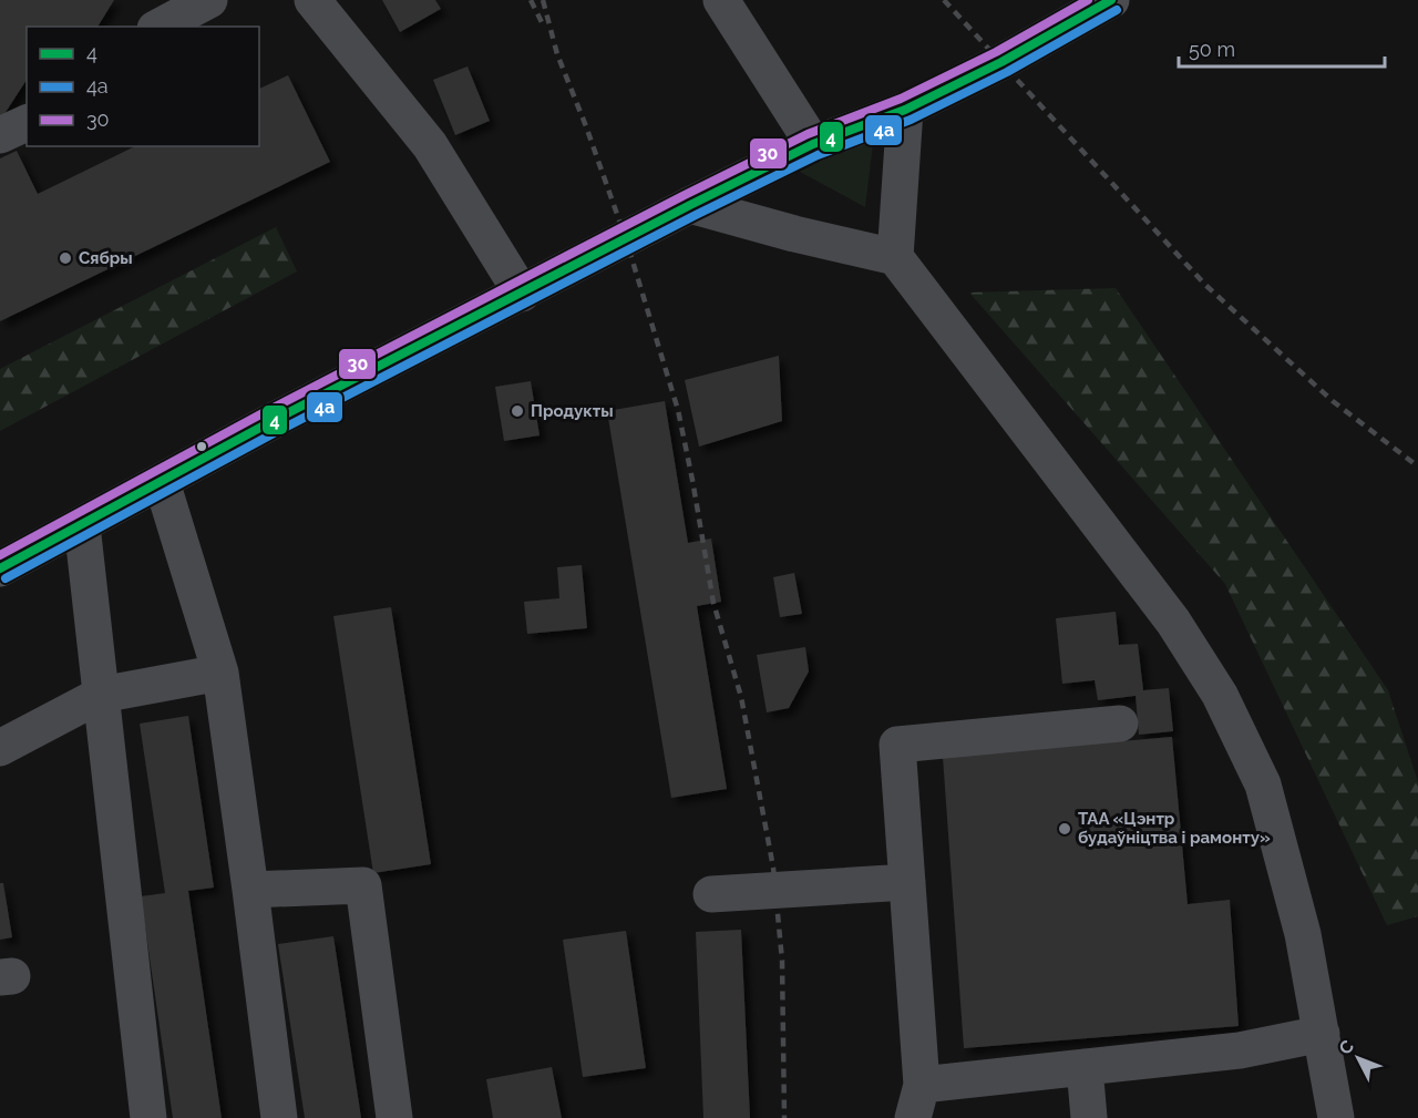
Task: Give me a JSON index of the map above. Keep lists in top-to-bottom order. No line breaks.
{"places":["Сябры","Продукты","ТАА «Цэнтр будаўніцтва і рамонту»"],"lines":["transit line 4","transit line 30","transit line 4а"],"legend":["4","4а","30"],"scale_bar":"50 m","north":"top left"}
